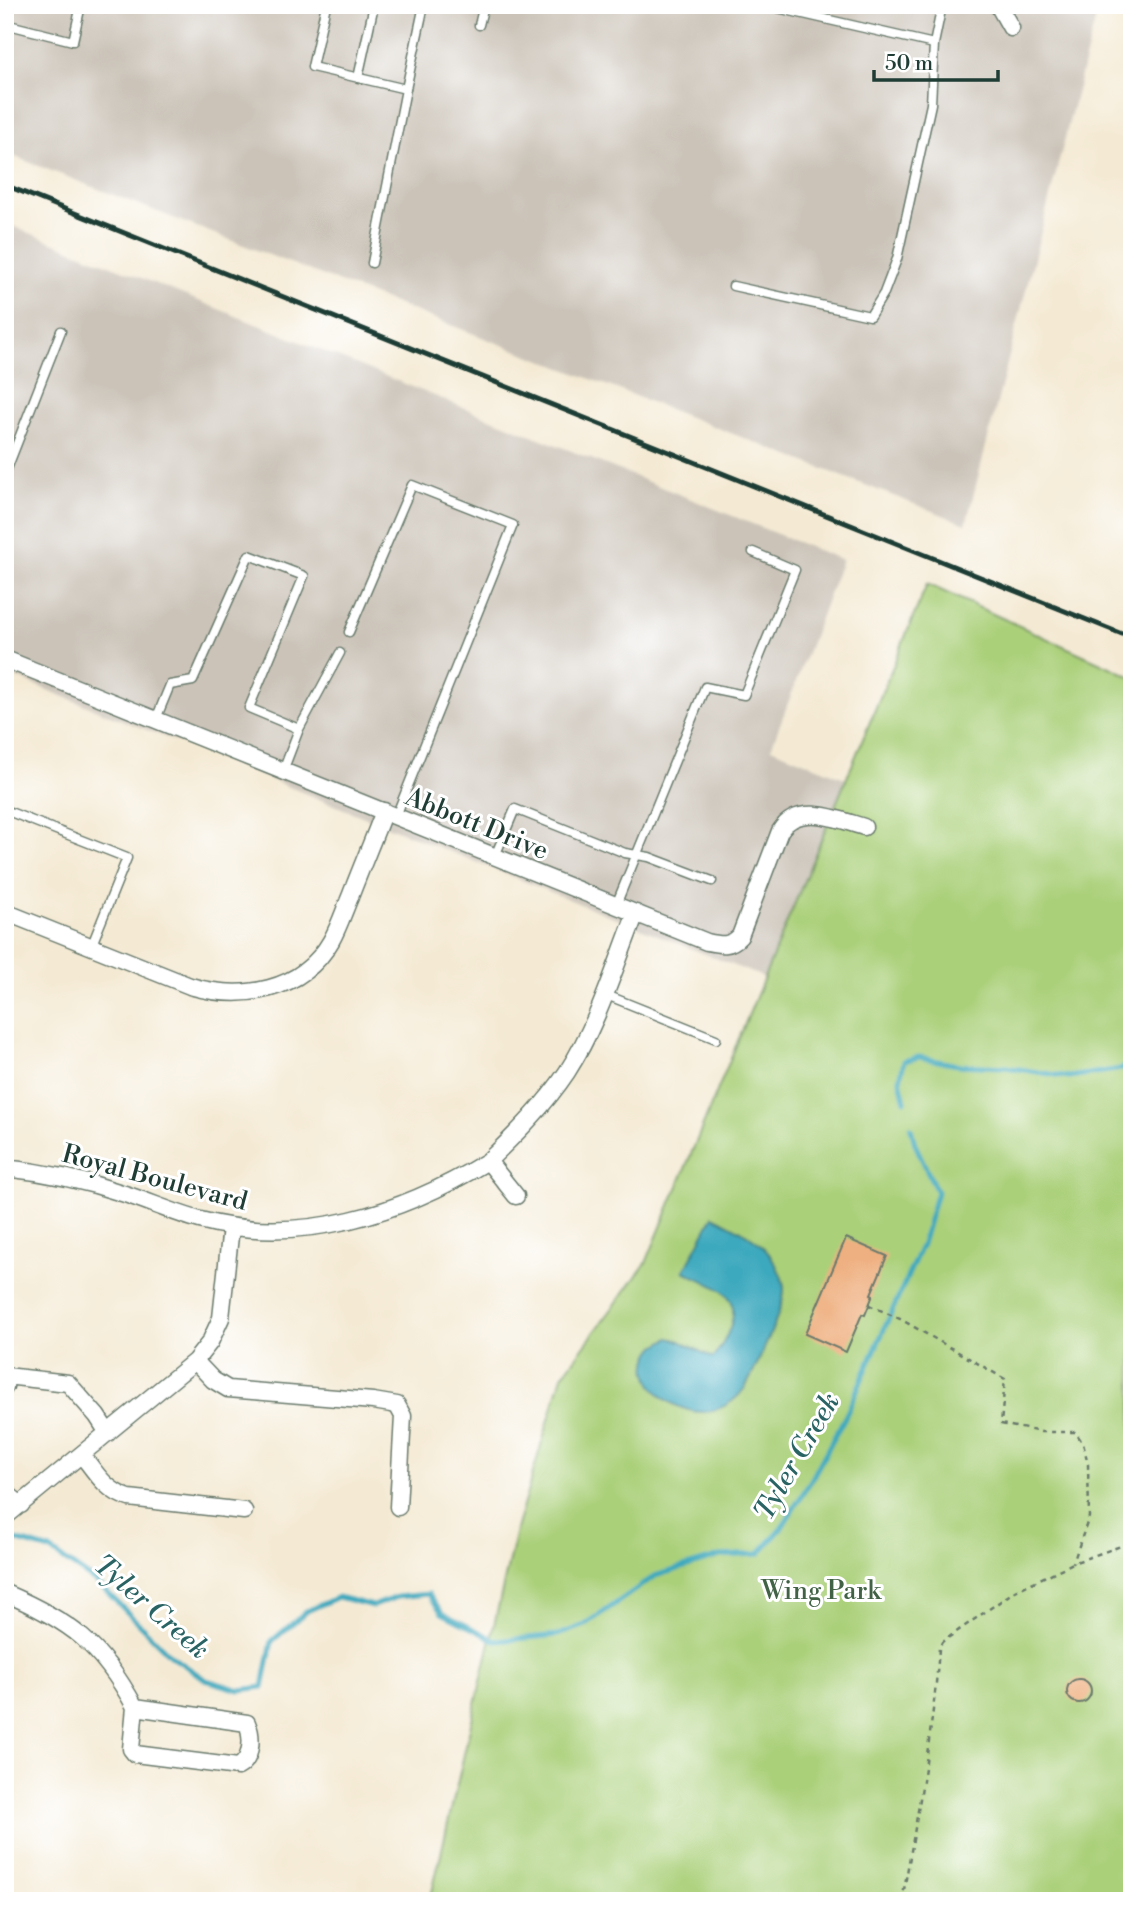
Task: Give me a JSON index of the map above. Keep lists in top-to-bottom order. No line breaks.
{"streets":{"street":["Abbott Drive","Royal Boulevard"]},"crossings":[["Abbott Drive","Royal Boulevard"]],"water":["Tyler Creek"],"parks":["Wing Park"],"scale_bar":"50 m"}
